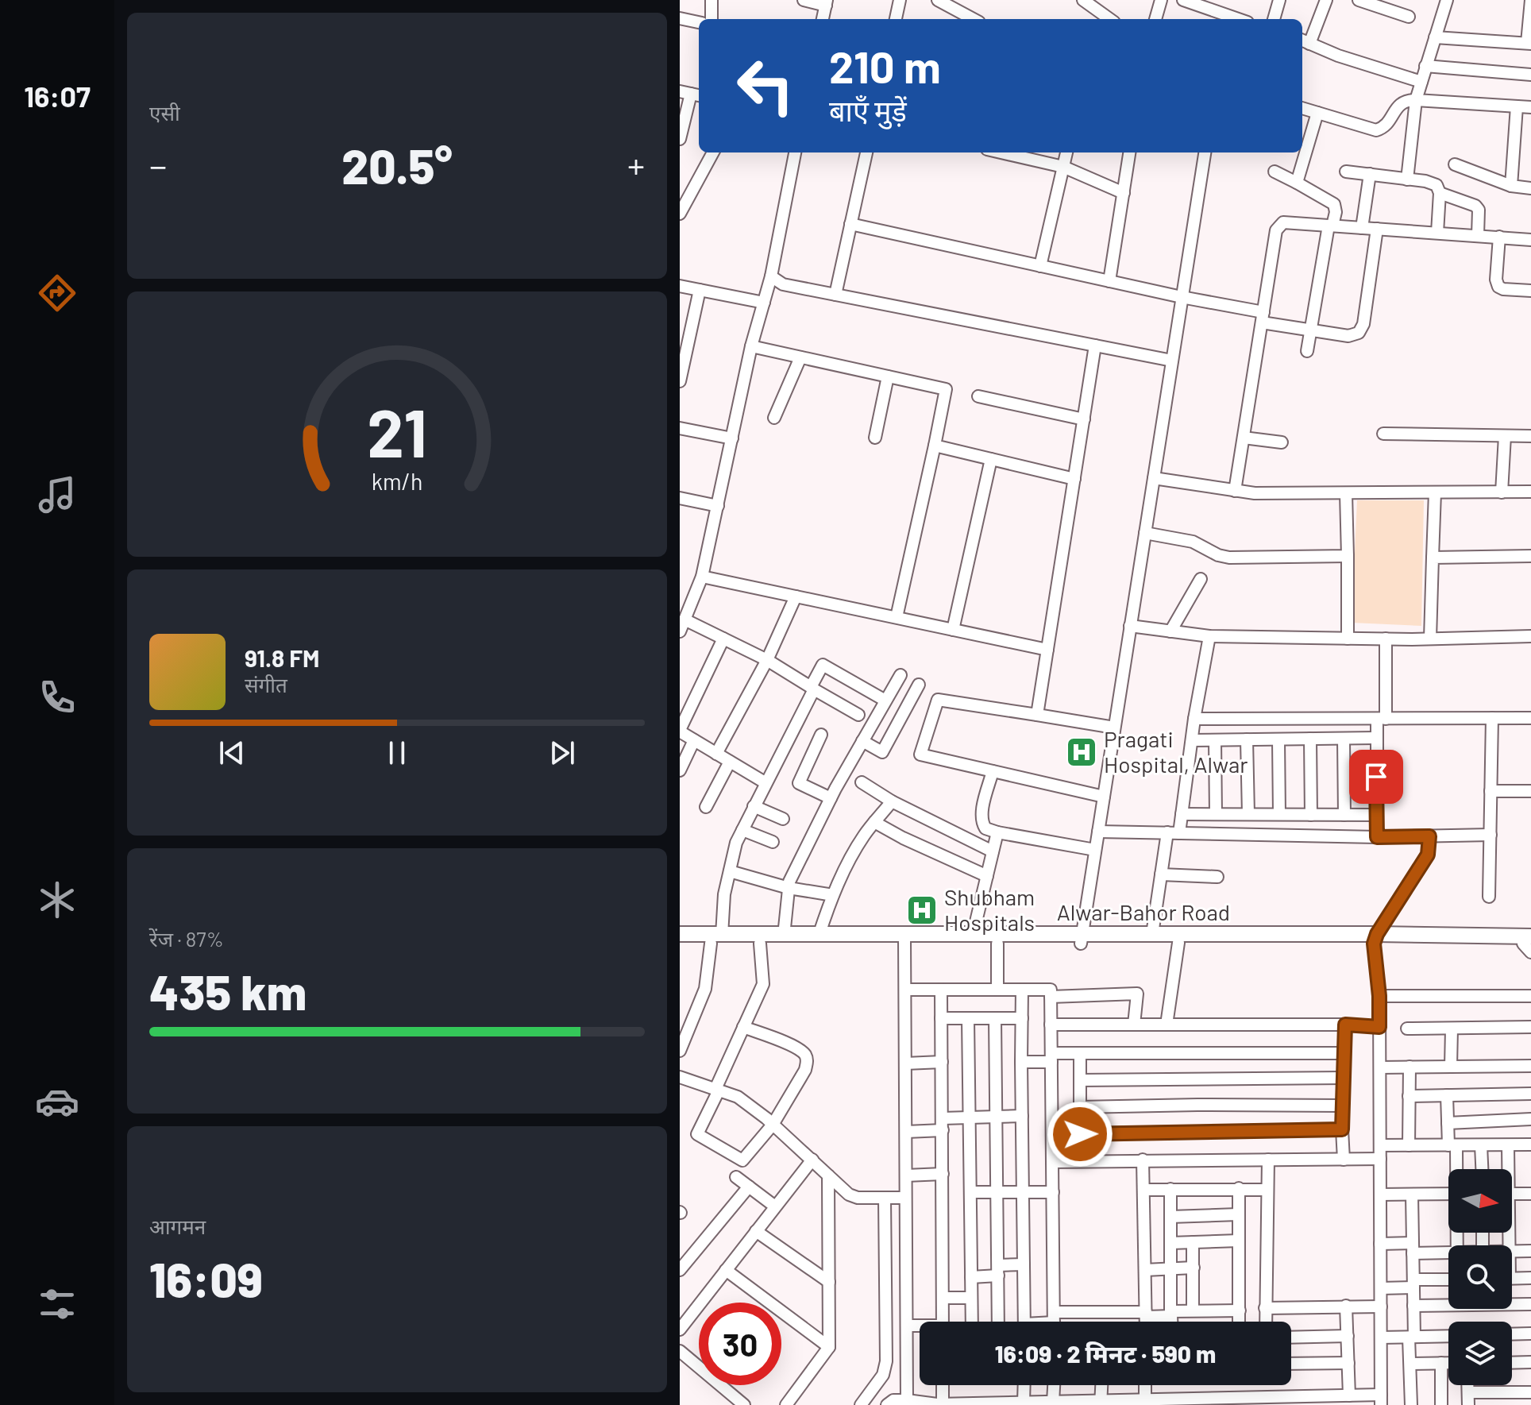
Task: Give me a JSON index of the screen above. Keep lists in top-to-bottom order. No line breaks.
{"streets":{"main road":["Alwar-Bahor Road"]},"places":{"hospital":["Pragati Hospital, Alwar","Shubham Hospitals"]},"north":"right","page":{"tabs":"16:07","tile":["एसी",["रेंज · 87%","435 km"],["आगमन","16:09"]],"turn":["210 m","बाएँ मुड़ें"],"heat":["−","20.5°","+"],"song":["91.8 FM","संगीत"],"limit":"30","trip":"16:09 · 2 मिनट · 590 m","gauge":["21","km/h"]}}
